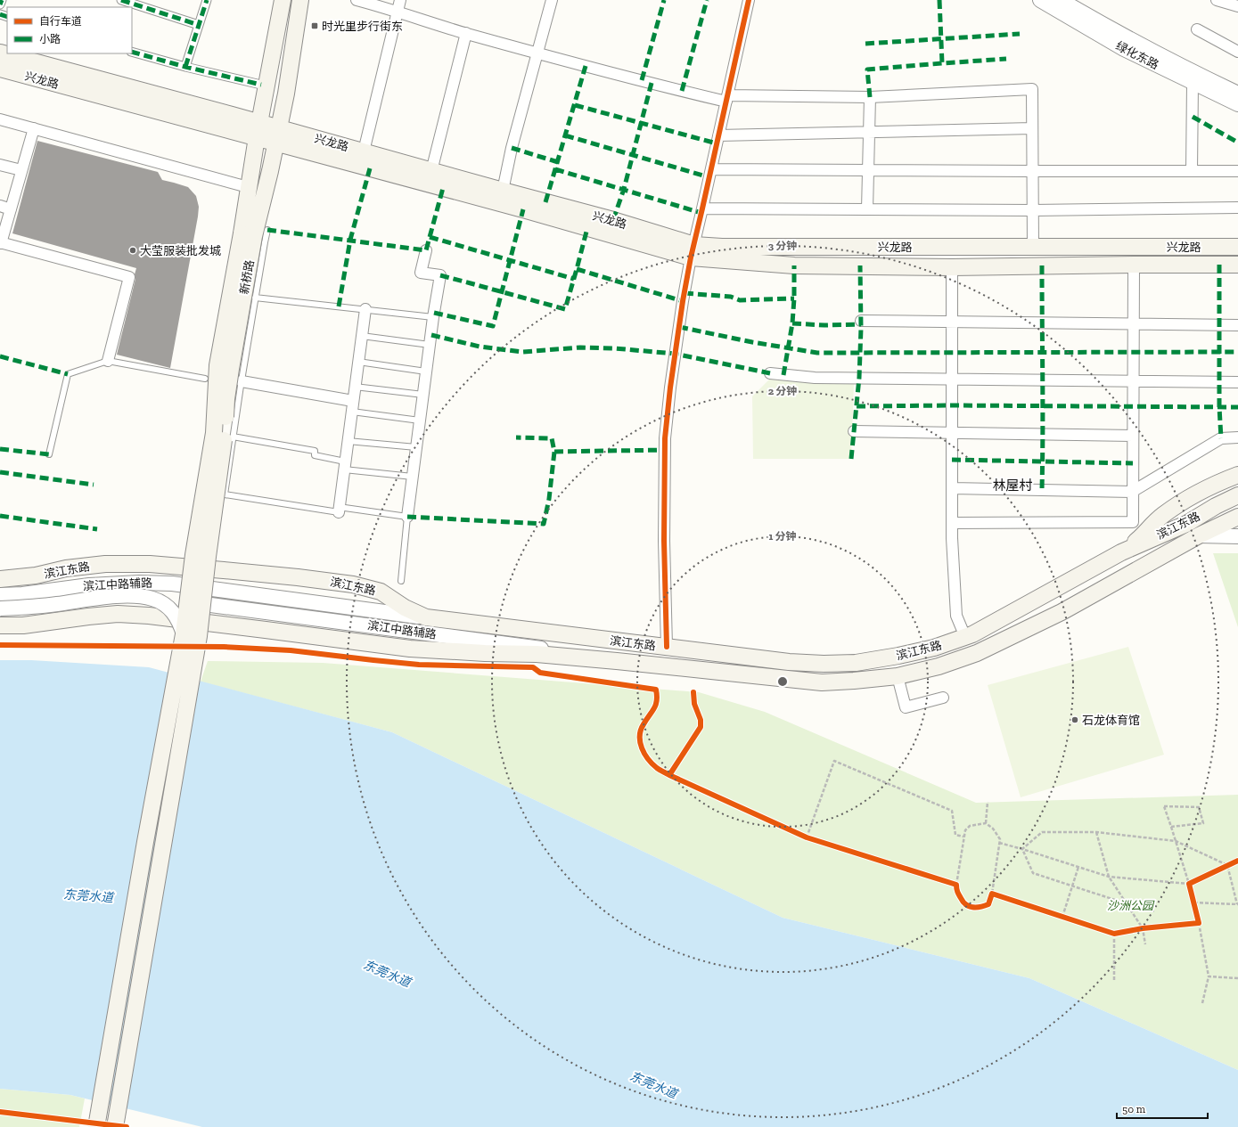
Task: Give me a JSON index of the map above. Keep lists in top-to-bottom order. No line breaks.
{"streets":{"main road":["兴龙路","新桥路","滨江东路"],"street":["绿化东路","滨江中路辅路"]},"crossings":[["兴龙路","新桥路"],["新桥路","滨江中路辅路"],["滨江东路","滨江中路辅路"]],"districts":["林屋村"],"water":["东莞水道"],"parks":["沙洲公园"],"places":{"transit":["时光里步行街东"],"other":["大莹服装批发城","石龙体育馆"]},"legend":["自行车道","小路"],"scale_bar":"50 m","rings":["3 分钟","2 分钟","1 分钟"]}
